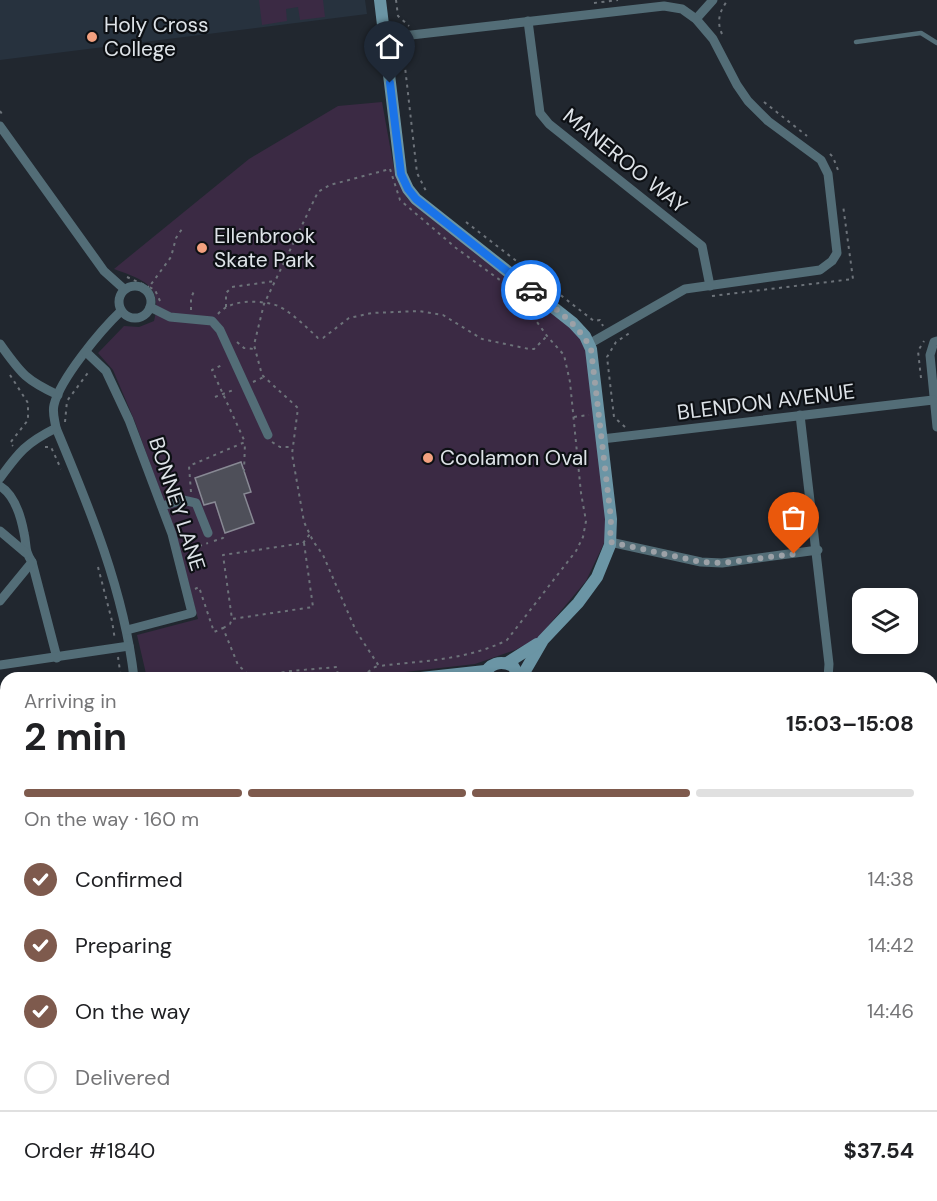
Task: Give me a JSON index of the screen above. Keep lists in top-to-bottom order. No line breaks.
{"streets":{"street":["MANEROO WAY","BLENDON AVENUE","BONNEY LANE"]},"places":["Holy Cross College","Ellenbrook Skate Park","Coolamon Oval"],"page":{"heading":["2 min","Arriving in","15:03–15:08"],"panel":["Order #1840","$37.54"],"bar":"On the way · 160 m","list":[["Confirmed","14:38"],["Preparing","14:42"],["On the way","14:46"],"Delivered"]}}
